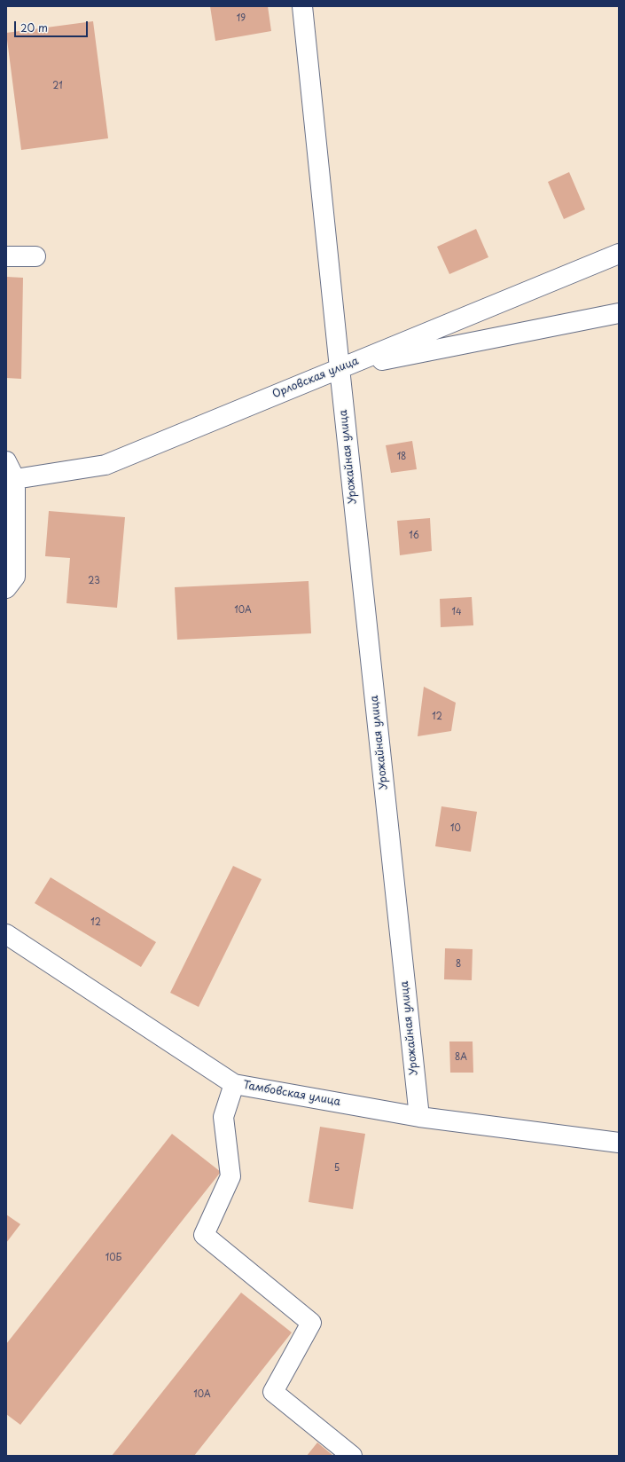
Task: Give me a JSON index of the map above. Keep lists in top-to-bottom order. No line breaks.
{"streets":{"street":["Орловская улица","Урожайная улица","Тамбовская улица"]},"crossings":[["Орловская улица","Урожайная улица"],["Урожайная улица","Тамбовская улица"]],"house_numbers":["19","21","18","16","23","10А","14","12","10","12","8","8А","5","10Б","10А"],"scale_bar":"20 m"}
